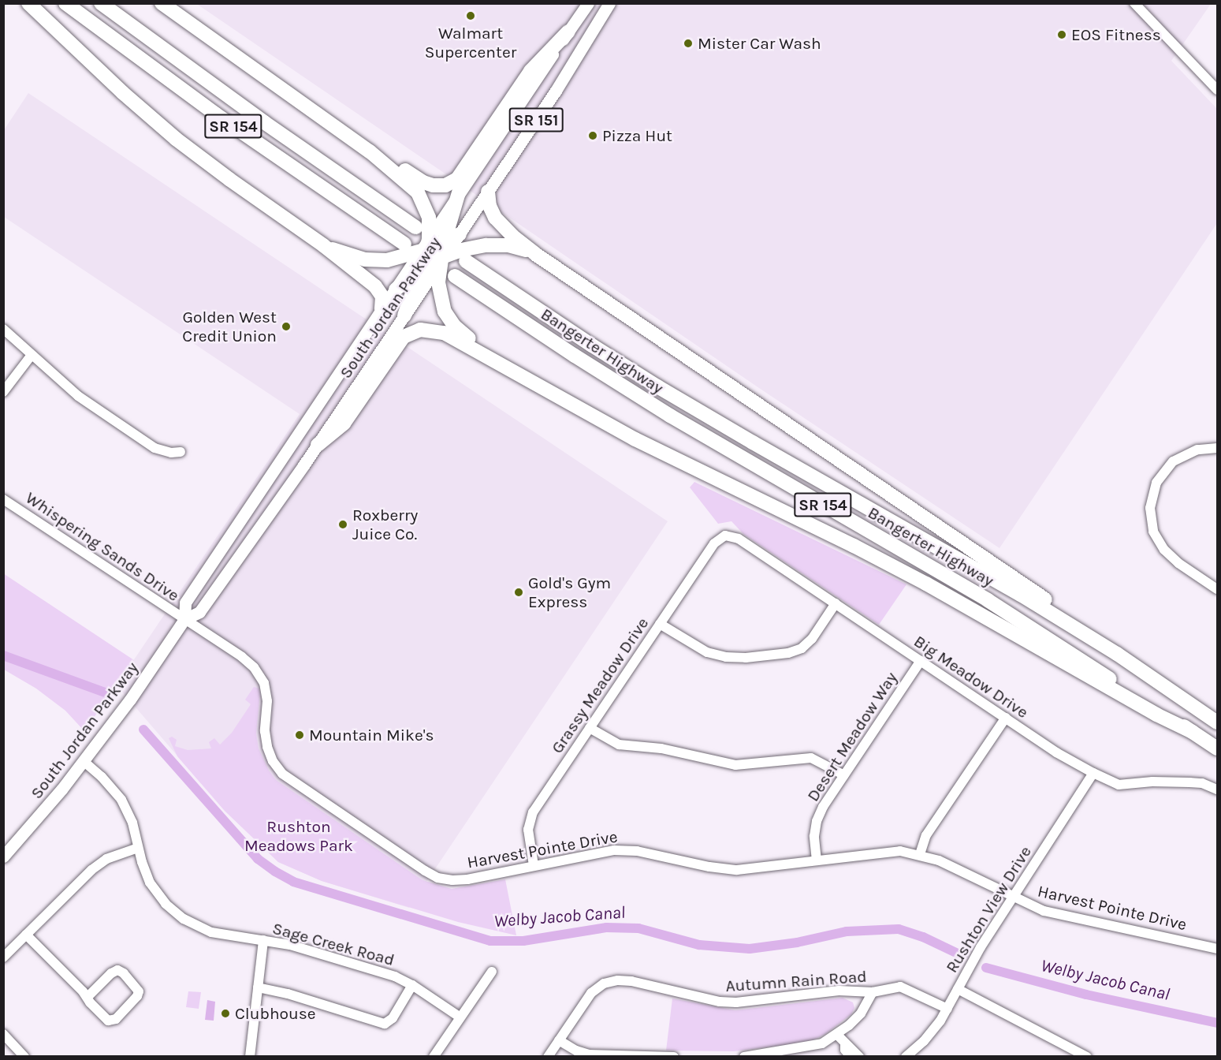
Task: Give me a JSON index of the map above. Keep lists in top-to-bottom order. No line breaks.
{"streets":{"highway":["SR 154","Bangerter Highway"],"main road":["SR 151","South Jordan Parkway"],"street":["Whispering Sands Drive","Big Meadow Drive","Grassy Meadow Drive","Desert Meadow Way","Harvest Pointe Drive","Rushton View Drive","Sage Creek Road","Autumn Rain Road"]},"crossings":[["South Jordan Parkway","Whispering Sands Drive"],["South Jordan Parkway","Harvest Pointe Drive"],["South Jordan Parkway","Sage Creek Road"],["Whispering Sands Drive","Harvest Pointe Drive"],["Big Meadow Drive","Grassy Meadow Drive"],["Big Meadow Drive","Desert Meadow Way"],["Big Meadow Drive","Rushton View Drive"],["Grassy Meadow Drive","Harvest Pointe Drive"],["Desert Meadow Way","Harvest Pointe Drive"],["Harvest Pointe Drive","Rushton View Drive"],["Rushton View Drive","Autumn Rain Road"]],"water":["Welby Jacob Canal"],"parks":["Rushton Meadows Park"],"places":["Walmart Supercenter","EOS Fitness","Mister Car Wash","Pizza Hut","Golden West Credit Union","Roxberry Juice Co.","Gold's Gym Express","Mountain Mike's","Clubhouse"]}
